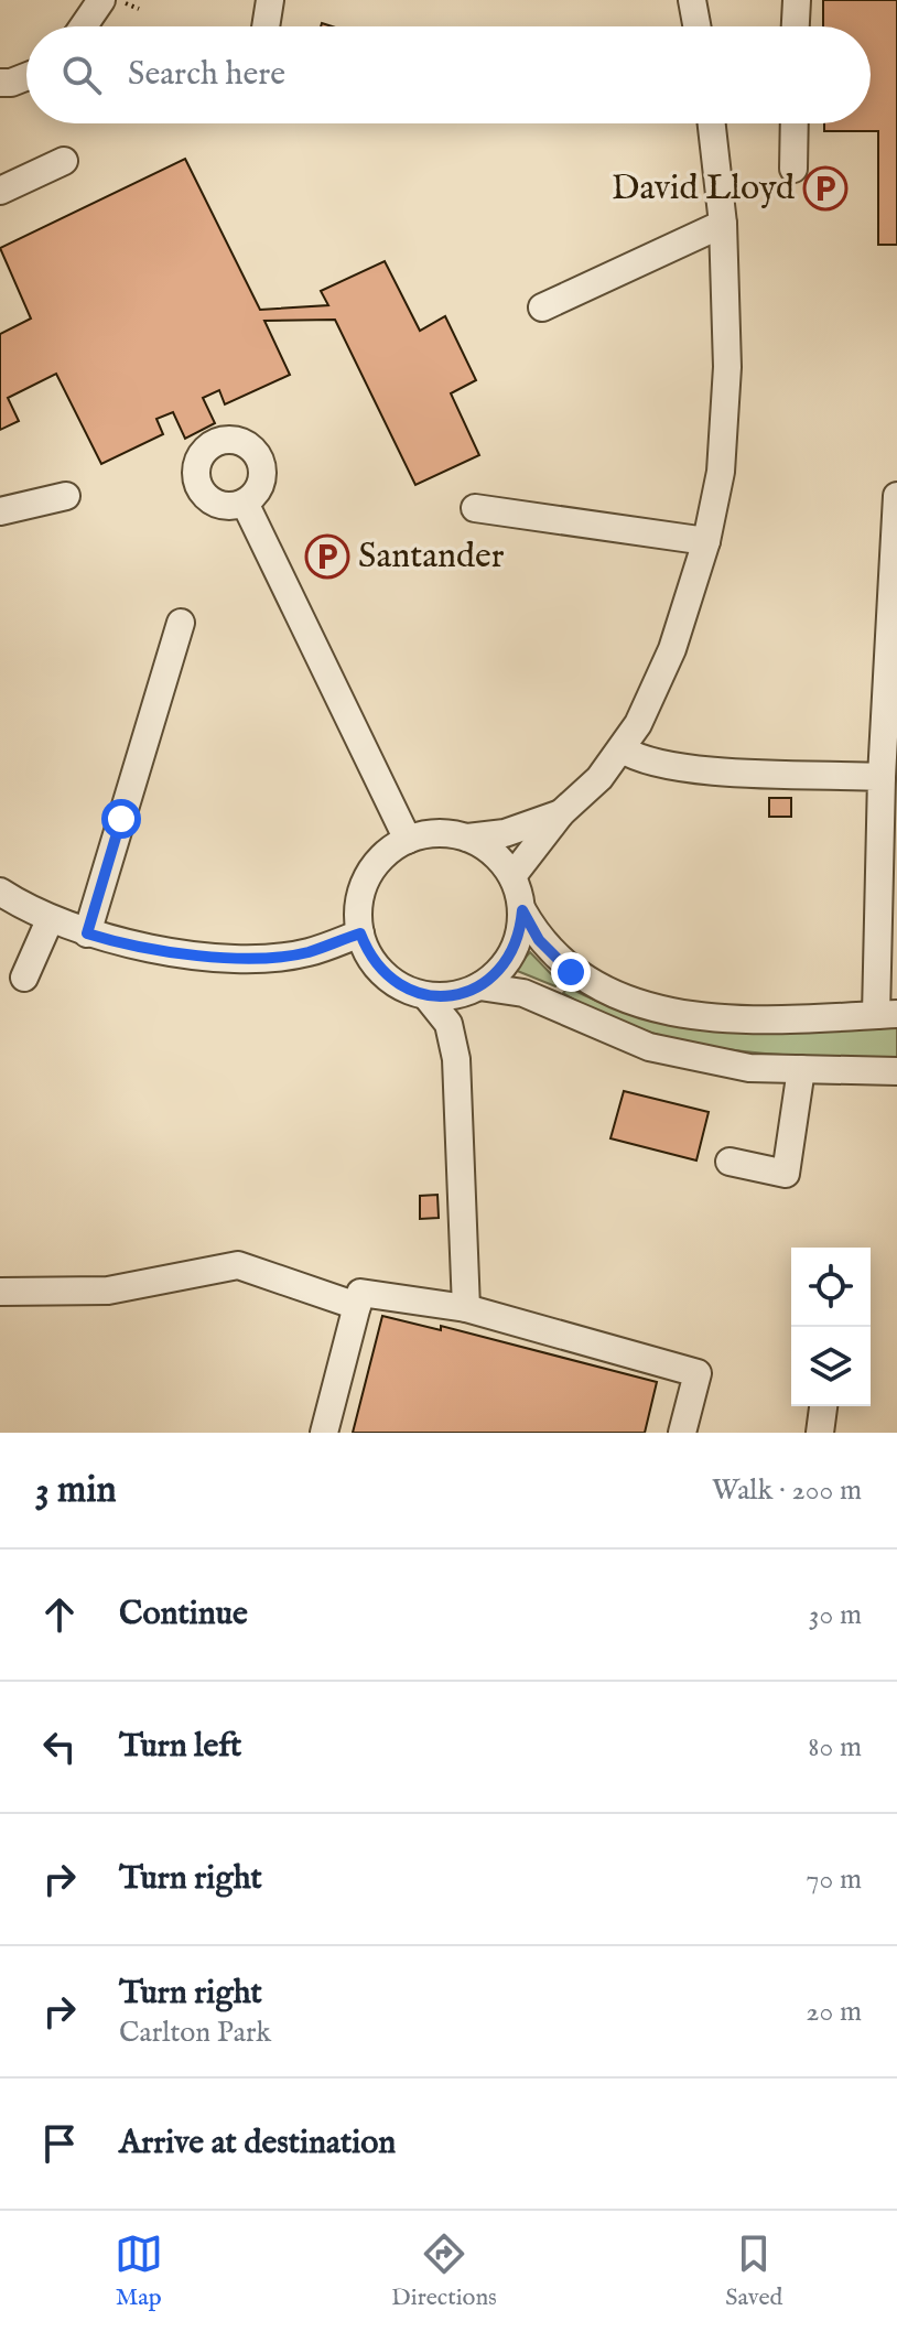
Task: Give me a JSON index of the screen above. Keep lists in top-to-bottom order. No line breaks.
{"places":{"parking":["David Lloyd","Santander"]},"page":{"search":"Search here","heading":["3 min","Walk · 200 m"],"list":[["Continue","30 m"],["Turn left","80 m"],["Turn right","70 m"],["Turn right","Carlton Park","20 m"],"Arrive at destination"],"nav":["Map","Directions","Saved"]}}
